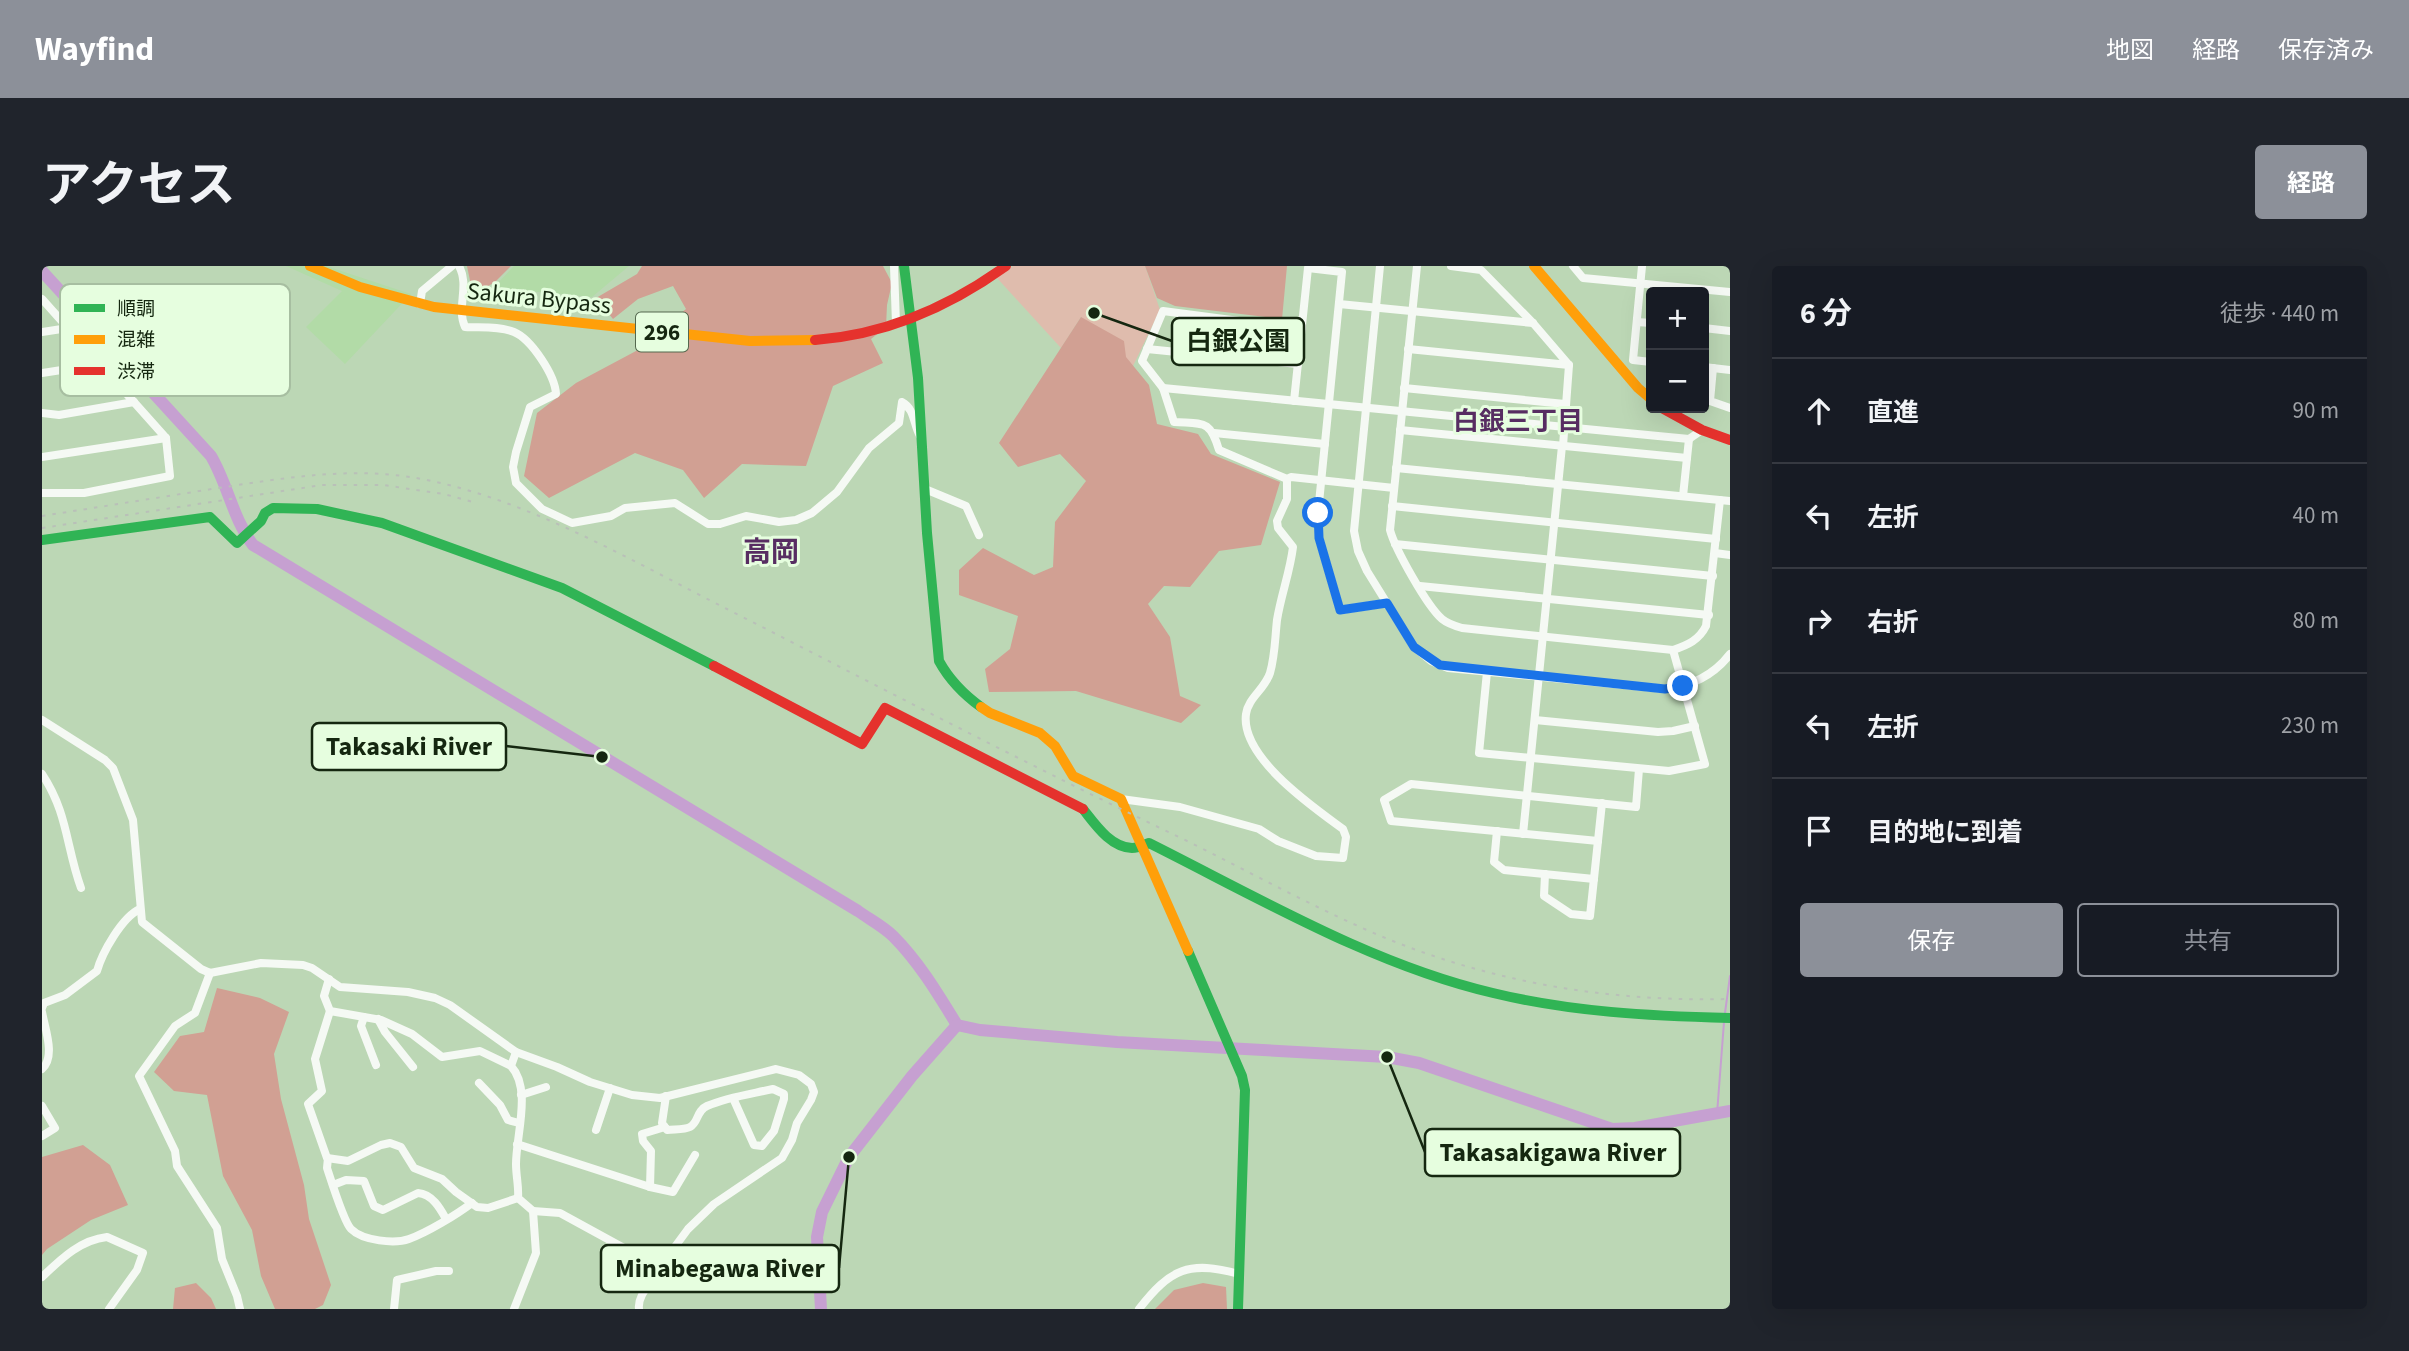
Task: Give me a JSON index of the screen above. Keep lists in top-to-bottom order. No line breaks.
{"streets":{"main road":["Sakura Bypass","296"]},"districts":["白銀三丁目","高岡"],"places":["白銀公園","Takasaki River","Takasakigawa River","Minabegawa River"],"legend":["順調","混雑","渋滞"],"page":{"header":"Wayfind","nav":["地図","経路","保存済み"],"title":"アクセス","buttons":["経路",["保存","共有"]],"heading":["6 分","徒歩 · 440 m"],"map_buttons":["+","−"],"list":[["直進","90 m"],["左折","40 m"],["右折","80 m"],["左折","230 m"],"目的地に到着"]}}
